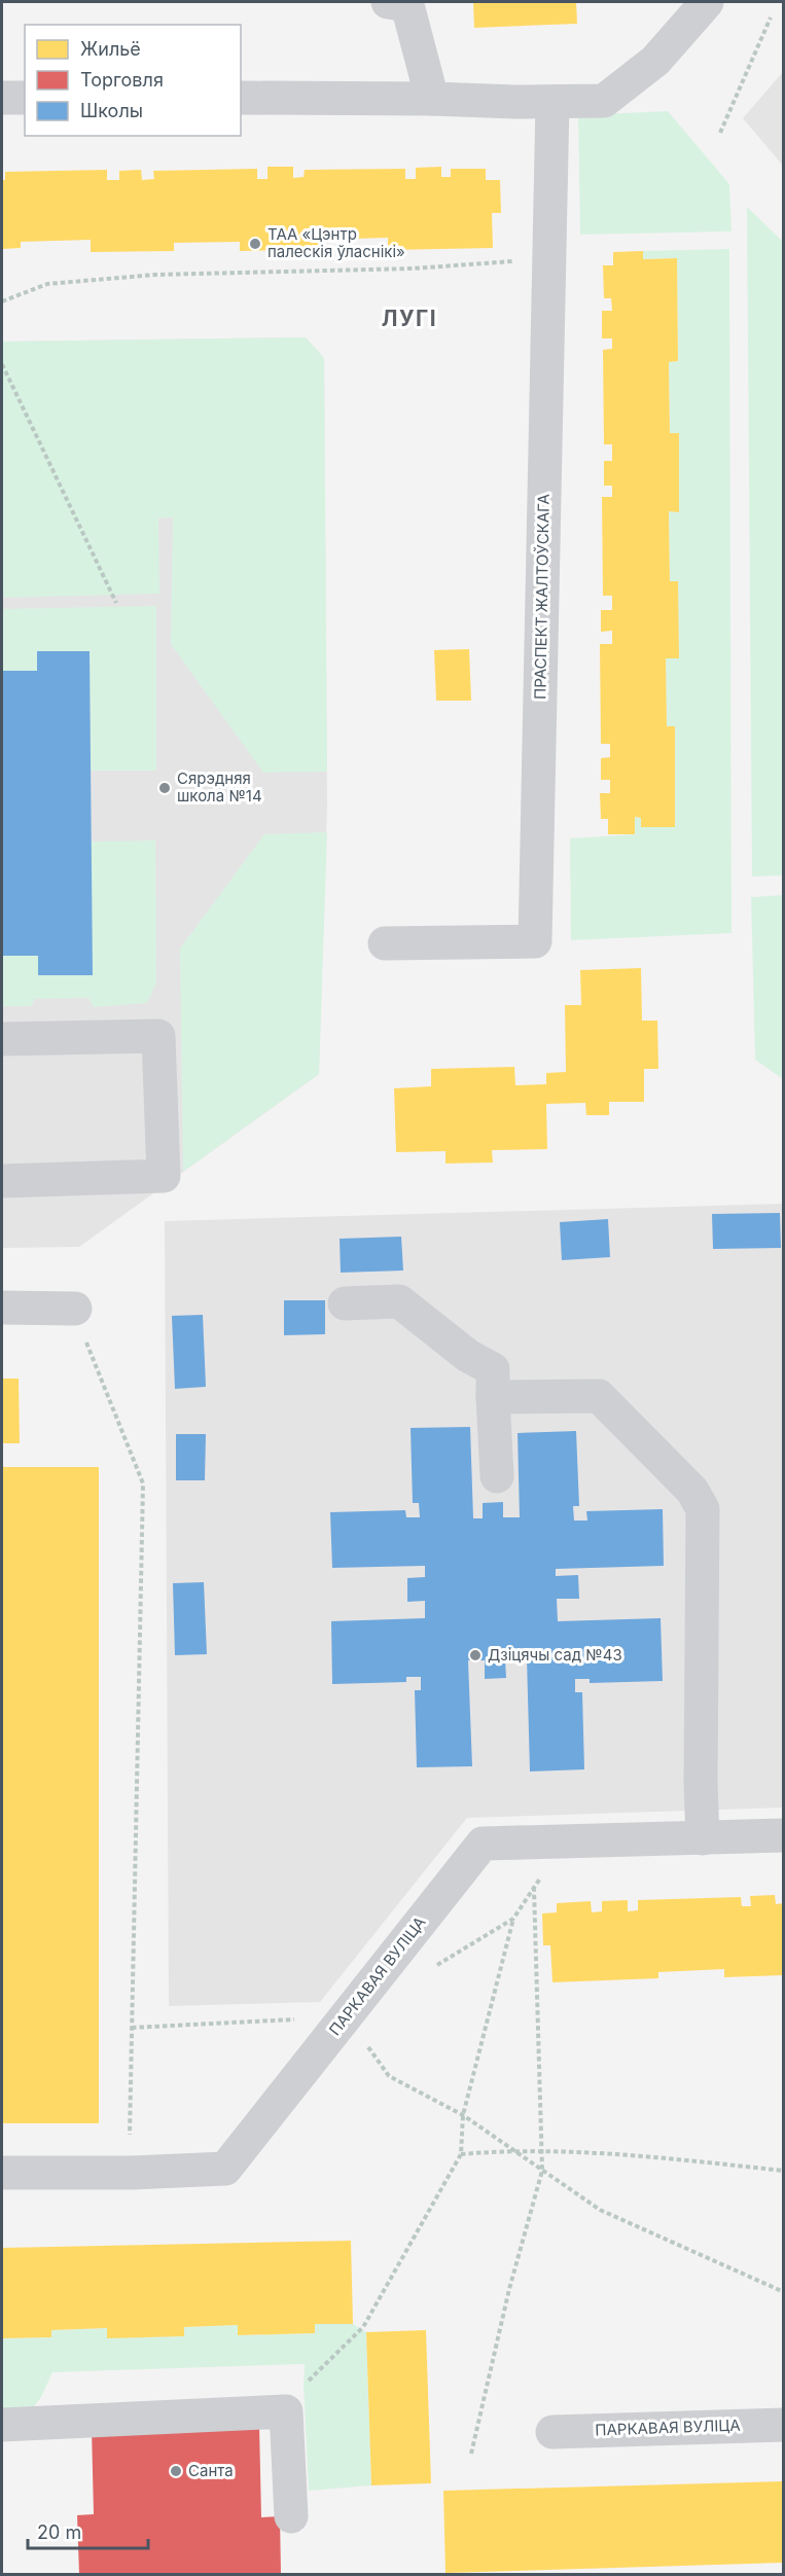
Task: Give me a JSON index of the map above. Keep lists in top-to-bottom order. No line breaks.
{"streets":{"street":["ПРАСПЕКТ ЖАЛТОЎСКАГА","ПАРКАВАЯ ВУЛІЦА"]},"districts":["ЛУГІ"],"places":["ТАА «Цэнтр палескія ўласнікі»","Сярэдняя школа №14","Дзіцячы сад №43","Санта"],"legend":["Жильё","Торговля","Школы"],"scale_bar":"20 m"}
